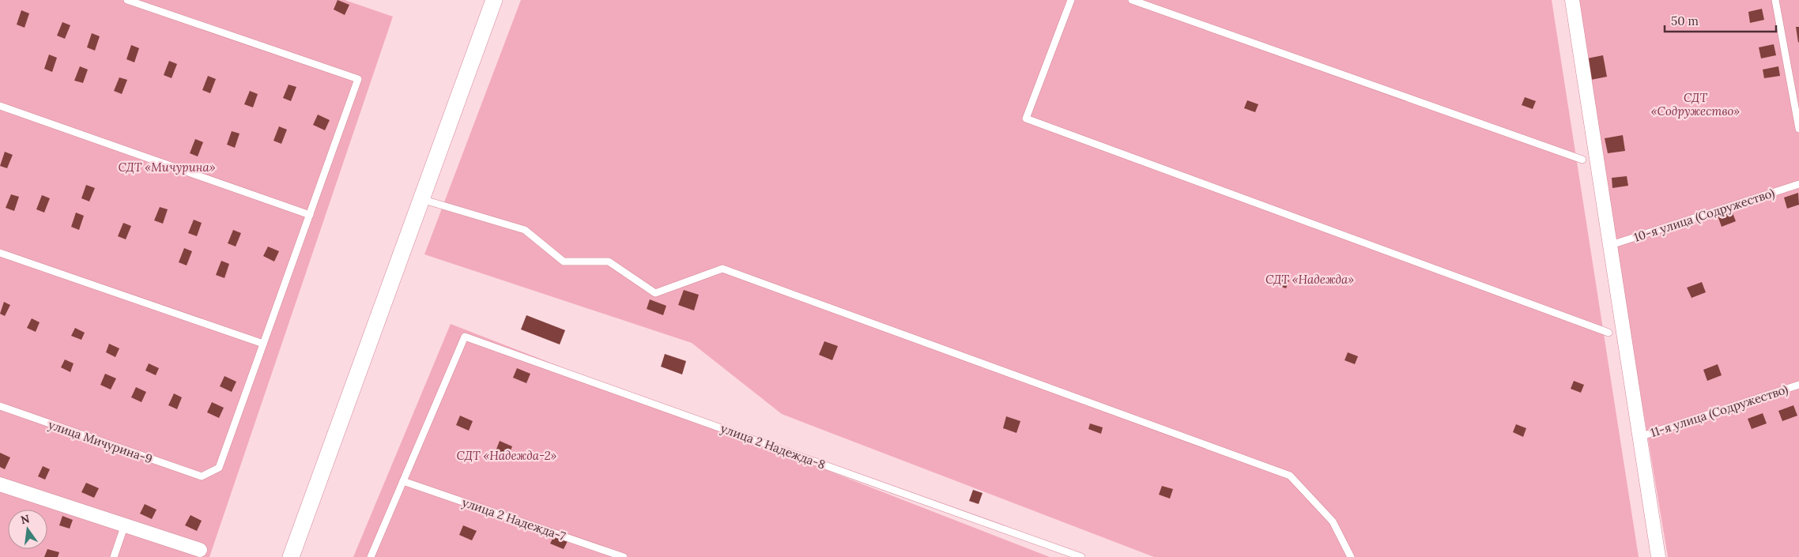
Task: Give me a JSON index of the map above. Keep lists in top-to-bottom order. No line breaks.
{"streets":{"lane":["10-я улица (Содружество)","11-я улица (Содружество)","улица Мичурина-9","улица 2 Надежда-8","улица 2 Надежда-7"]},"crossings":[["улица 2 Надежда-8","улица 2 Надежда-7"]],"parks":["СДТ «Содружество»","СДТ «Мичурина»","СДТ «Надежда»","СДТ «Надежда-2»"],"scale_bar":"50 m","north":"top"}
